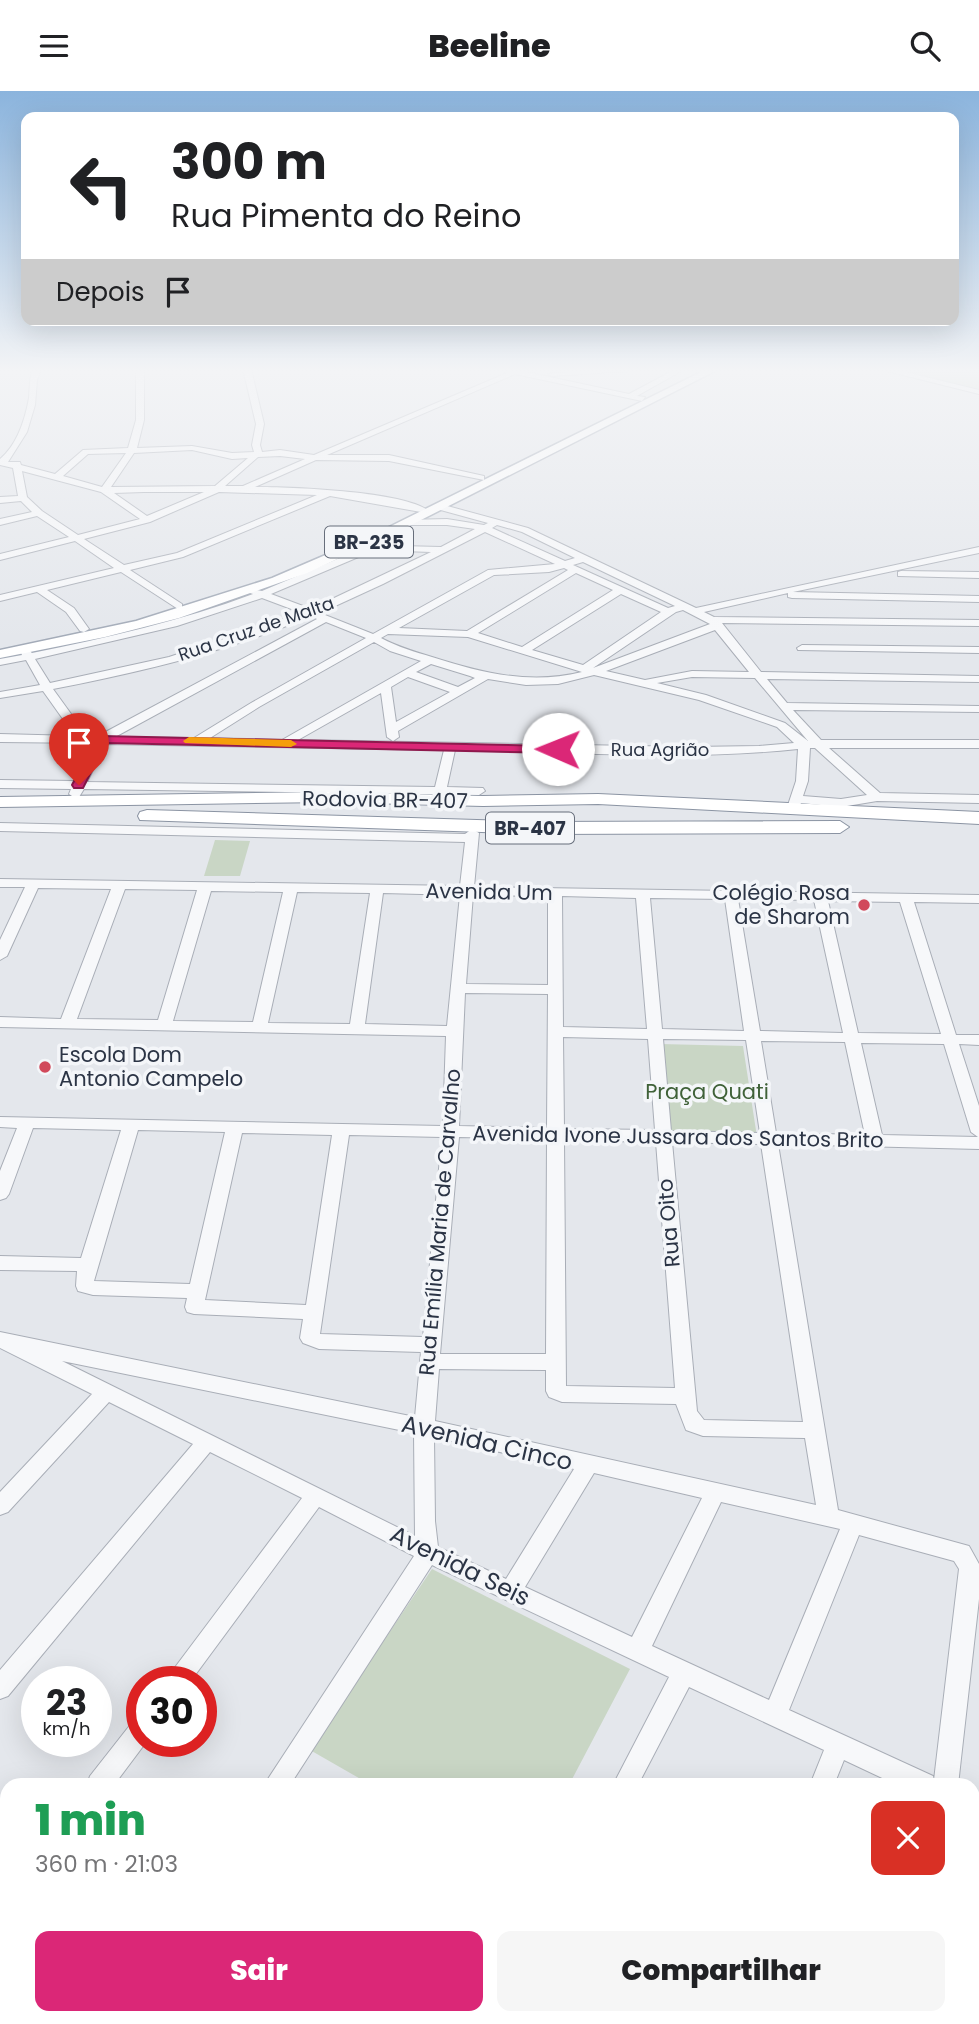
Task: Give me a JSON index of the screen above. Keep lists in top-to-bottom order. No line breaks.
{"streets":{"highway":["Rodovia BR-407","BR-407"],"main road":["BR-235"],"street":["Rua Cruz de Malta","Rua Agrião","Avenida Um","Avenida Ivone Jussara dos Santos Brito","Rua Emília Maria de Carvalho","Rua Oito","Avenida Cinco","Avenida Seis"]},"crossings":[["Rodovia BR-407","Rua Emília Maria de Carvalho"],["Avenida Um","Rua Emília Maria de Carvalho"],["Avenida Um","Rua Oito"],["Avenida Ivone Jussara dos Santos Brito","Rua Emília Maria de Carvalho"],["Avenida Ivone Jussara dos Santos Brito","Rua Oito"],["Rua Emília Maria de Carvalho","Avenida Cinco"],["Rua Emília Maria de Carvalho","Avenida Seis"],["Avenida Cinco","Avenida Seis"]],"parks":["Praça Quati"],"places":["Colégio Rosa de Sharom","Escola Dom Antonio Campelo"],"page":{"header":"Beeline","turn":["300 m","Rua Pimenta do Reino"],"then":"Depois","speed":"23 km/h","limit":"30","heading":["1 min","360 m · 21:03"],"buttons":["Sair","Compartilhar"]}}
